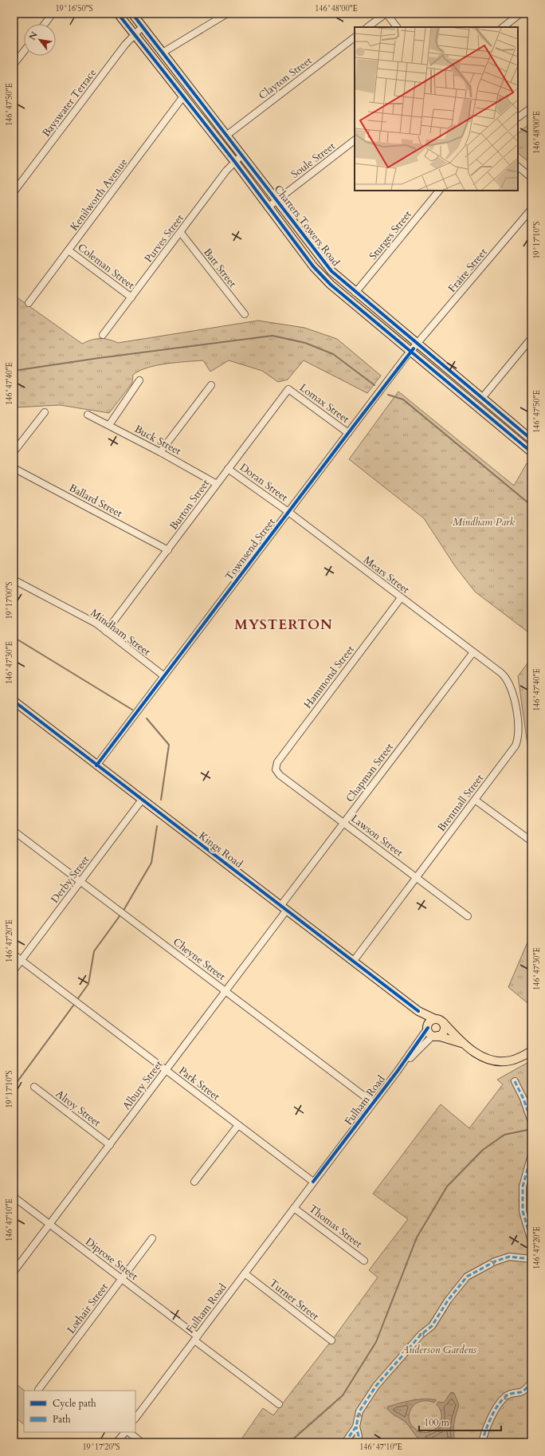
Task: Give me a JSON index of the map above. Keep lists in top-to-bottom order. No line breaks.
{"streets":{"main road":["Charters Towers Road","Kings Road"],"street":["Clayton Street","Bayswater Terrace","Soule Street","Kenilworth Avenue","Sturges Street","Purves Street","Coleman Street","Batt Street","Fraire Street","Lomax Street","Buck Street","Doran Street","Ballard Street","Burton Street","Townsend Street","Mears Street","Mindham Street","Hammond Street","Chapman Street","Brentnall Street","Lawson Street","Derby Street","Cheyne Street","Park Street","Albury Street","Fulham Road","Alroy Street","Thomas Street","Diprose Street","Turner Street","Lothair Street"]},"crossings":[["Clayton Street","Charters Towers Road"],["Bayswater Terrace","Charters Towers Road"],["Soule Street","Charters Towers Road"],["Kenilworth Avenue","Charters Towers Road"],["Kenilworth Avenue","Coleman Street"],["Charters Towers Road","Sturges Street"],["Charters Towers Road","Purves Street"],["Charters Towers Road","Fraire Street"],["Charters Towers Road","Townsend Street"],["Purves Street","Coleman Street"],["Purves Street","Batt Street"],["Fraire Street","Townsend Street"],["Lomax Street","Burton Street"],["Lomax Street","Townsend Street"],["Buck Street","Burton Street"],["Doran Street","Burton Street"],["Doran Street","Townsend Street"],["Doran Street","Mears Street"],["Ballard Street","Burton Street"],["Burton Street","Mindham Street"],["Townsend Street","Mears Street"],["Townsend Street","Mindham Street"],["Townsend Street","Kings Road"],["Mears Street","Hammond Street"],["Mears Street","Chapman Street"],["Mears Street","Brentnall Street"],["Hammond Street","Lawson Street"],["Chapman Street","Brentnall Street"],["Chapman Street","Lawson Street"],["Chapman Street","Kings Road"],["Chapman Street","Albury Street"],["Brentnall Street","Lawson Street"],["Brentnall Street","Kings Road"],["Kings Road","Derby Street"],["Kings Road","Albury Street"],["Kings Road","Fulham Road"],["Derby Street","Cheyne Street"],["Derby Street","Park Street"],["Cheyne Street","Albury Street"],["Cheyne Street","Fulham Road"],["Park Street","Albury Street"],["Park Street","Fulham Road"],["Albury Street","Alroy Street"],["Albury Street","Diprose Street"],["Fulham Road","Thomas Street"],["Fulham Road","Diprose Street"],["Fulham Road","Turner Street"],["Diprose Street","Lothair Street"]],"districts":["MYSTERTON"],"parks":["Mindham Park","Anderson Gardens"],"legend":["Cycle path","Path"],"scale_bar":"100 m","north":"top left","coordinates":["19°16'50\"S","146°48'00\"E","146°47'50\"E","19°17'10\"S","146°47'40\"E","19°17'00\"S","146°47'30\"E","146°47'20\"E","146°47'10\"E","19°17'20\"S"]}
